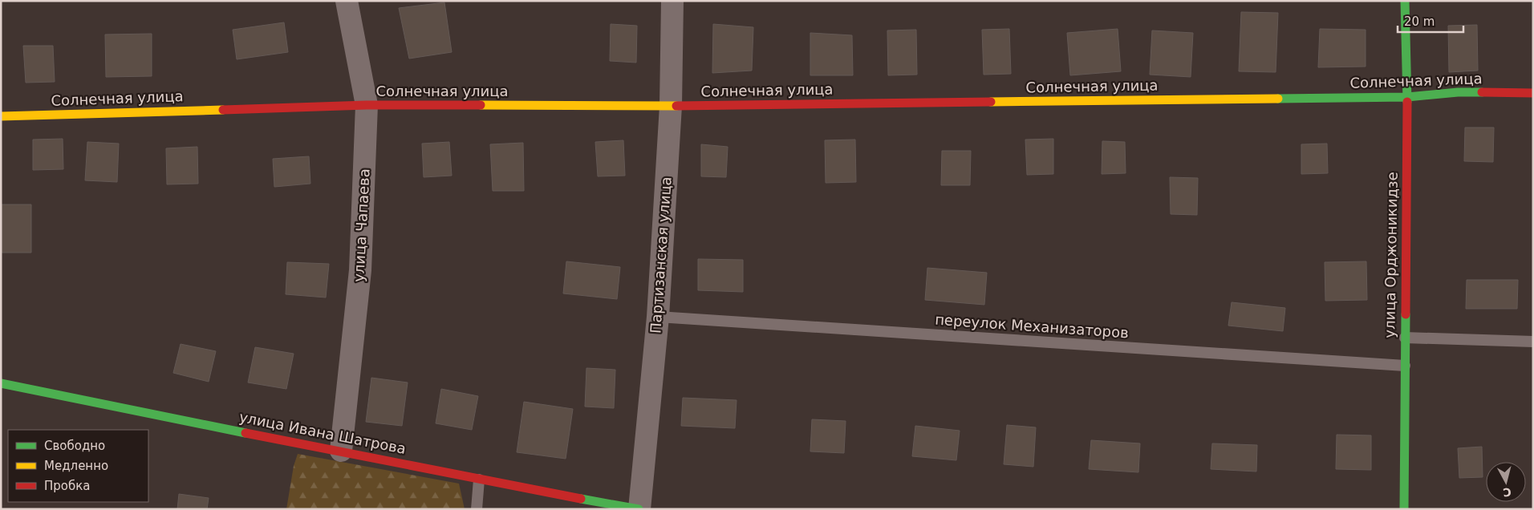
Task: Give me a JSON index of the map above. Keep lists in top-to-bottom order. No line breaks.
{"streets":{"street":["Солнечная улица","улица Чапаева","Партизанская улица","улица Орджоникидзе","улица Ивана Шатрова"],"lane":["переулок Механизаторов"]},"crossings":[["Солнечная улица","улица Чапаева"],["Солнечная улица","Партизанская улица"],["Солнечная улица","улица Орджоникидзе"],["улица Чапаева","улица Ивана Шатрова"],["Партизанская улица","переулок Механизаторов"],["Партизанская улица","улица Ивана Шатрова"],["улица Орджоникидзе","переулок Механизаторов"]],"legend":["Свободно","Медленно","Пробка"],"scale_bar":"20 m","north":"bottom"}
